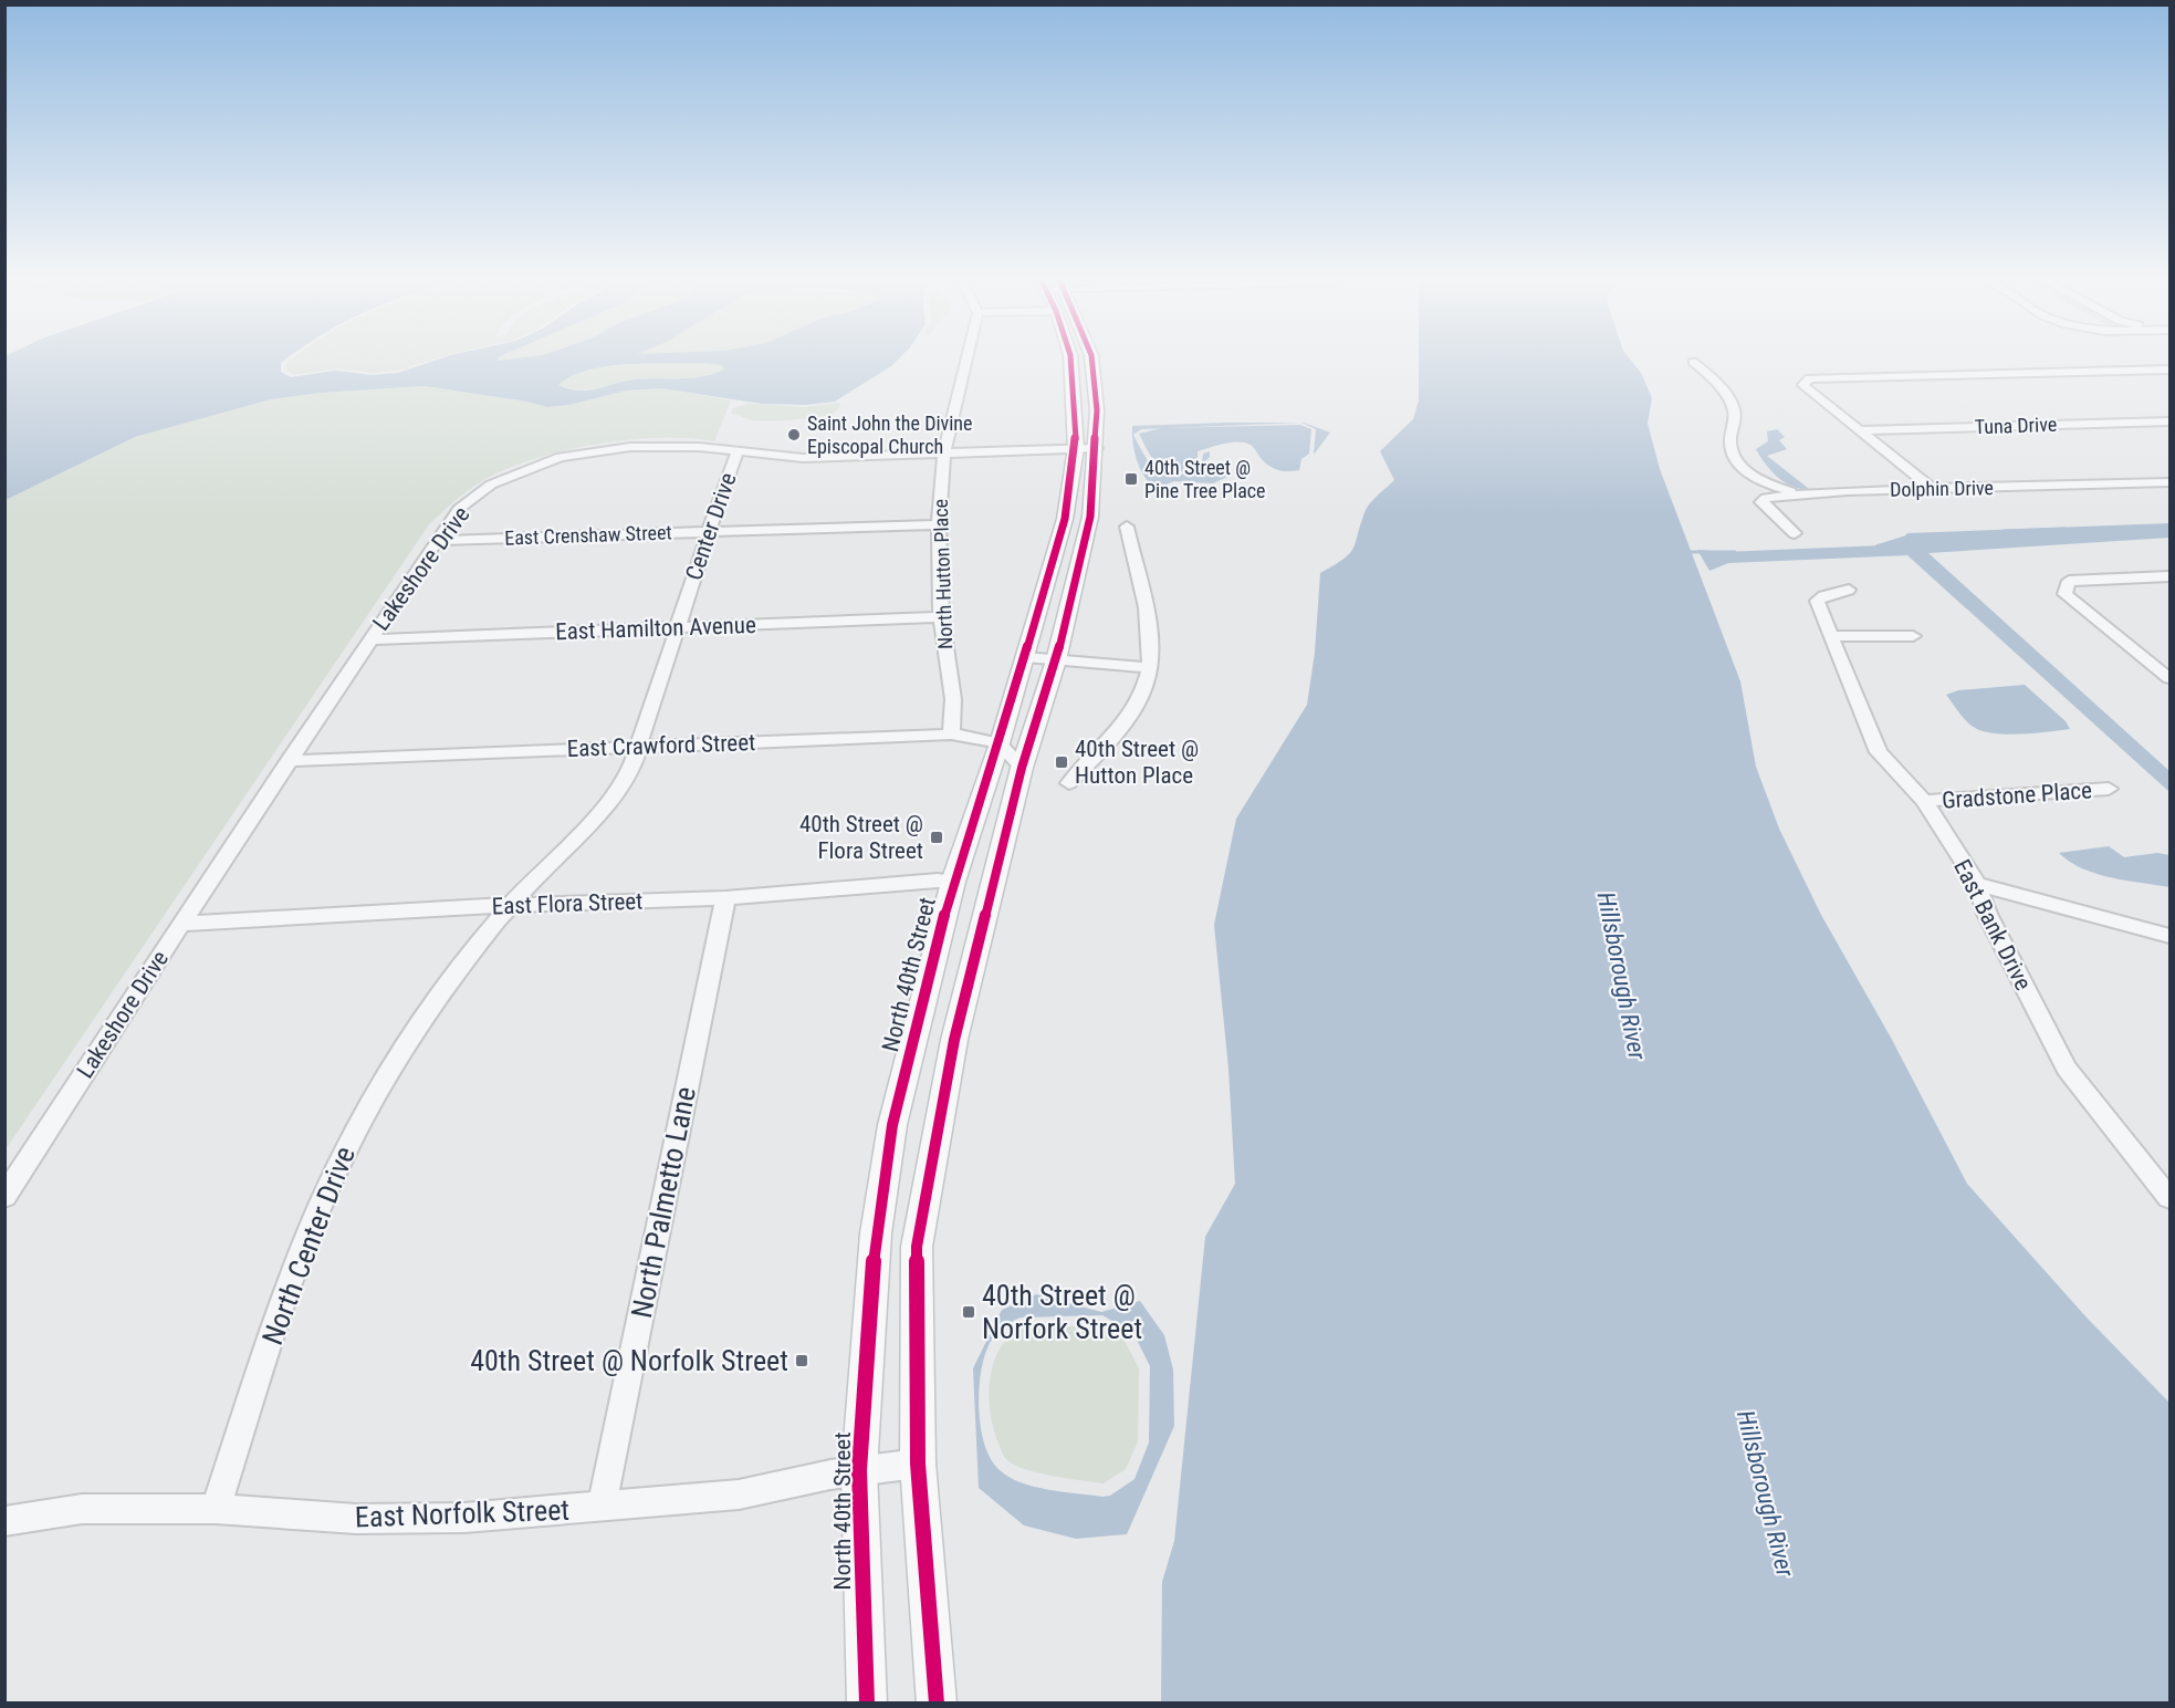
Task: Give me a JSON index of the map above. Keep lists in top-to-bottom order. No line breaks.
{"streets":{"main road":["North 40th Street"],"street":["Tuna Drive","Dolphin Drive","Center Drive","East Crenshaw Street","Lakeshore Drive","North Hutton Place","East Hamilton Avenue","East Crawford Street","Gradstone Place","East Flora Street","East Bank Drive","North Palmetto Lane","North Center Drive","East Norfolk Street"]},"crossings":[["Center Drive","East Crenshaw Street"],["Center Drive","Lakeshore Drive"],["Center Drive","East Hamilton Avenue"],["Center Drive","East Crawford Street"],["Center Drive","East Flora Street"],["Center Drive","North Center Drive"],["East Crenshaw Street","Lakeshore Drive"],["East Crenshaw Street","North Hutton Place"],["Lakeshore Drive","North Hutton Place"],["Lakeshore Drive","East Hamilton Avenue"],["Lakeshore Drive","East Crawford Street"],["Lakeshore Drive","East Flora Street"],["Lakeshore Drive","North 40th Street"],["North Hutton Place","East Hamilton Avenue"],["North Hutton Place","East Crawford Street"],["East Crawford Street","North 40th Street"],["Gradstone Place","East Bank Drive"],["East Flora Street","North 40th Street"],["East Flora Street","North Palmetto Lane"],["East Flora Street","North Center Drive"],["North 40th Street","East Norfolk Street"],["North Palmetto Lane","East Norfolk Street"],["North Center Drive","East Norfolk Street"]],"water":["Hillsborough River"],"places":{"other":["Saint John the Divine Episcopal Church"],"transit":["40th Street @ Pine Tree Place","40th Street @ Hutton Place","40th Street @ Flora Street","40th Street @ Norfork Street","40th Street @ Norfolk Street"]}}
